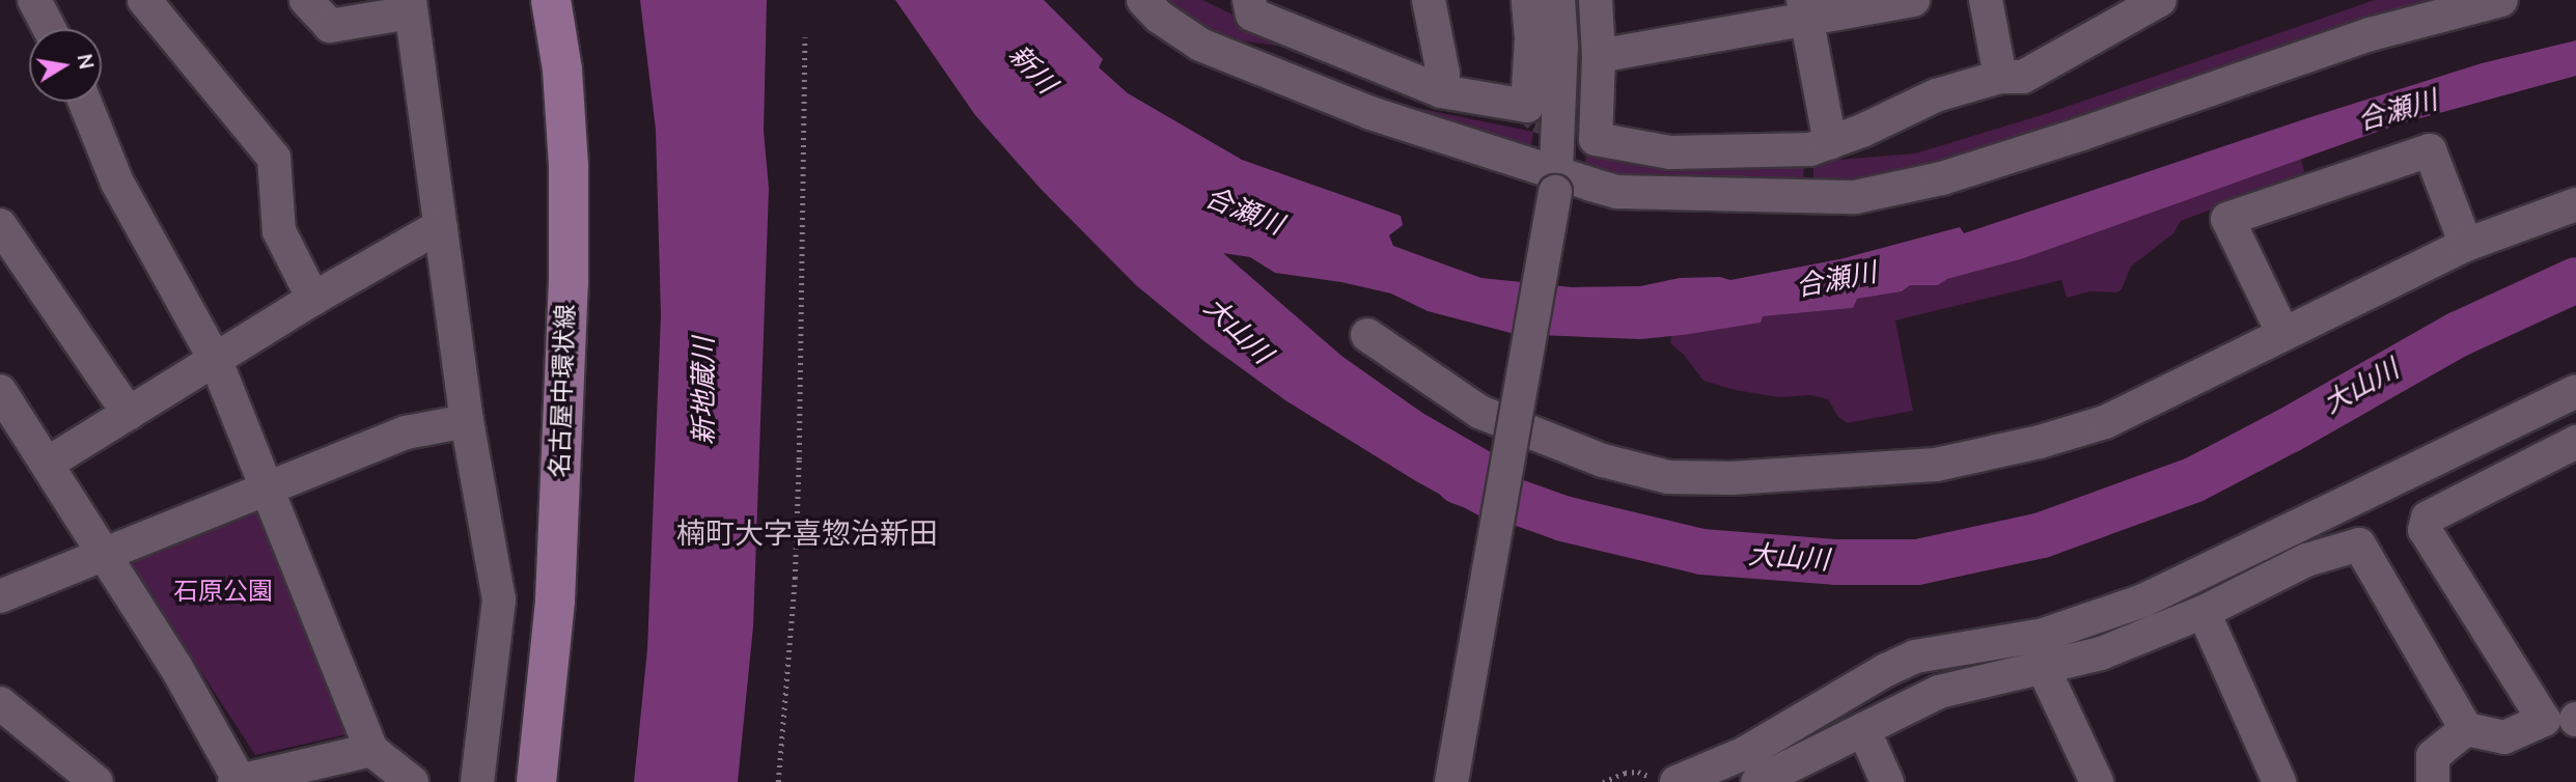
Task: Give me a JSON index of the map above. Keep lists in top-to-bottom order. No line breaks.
{"streets":{"main road":["名古屋中環状線"]},"districts":["楠町大字喜惣治新田"],"water":["新川","合瀬川","大山川","新地蔵川"],"parks":["石原公園"],"north":"right"}
